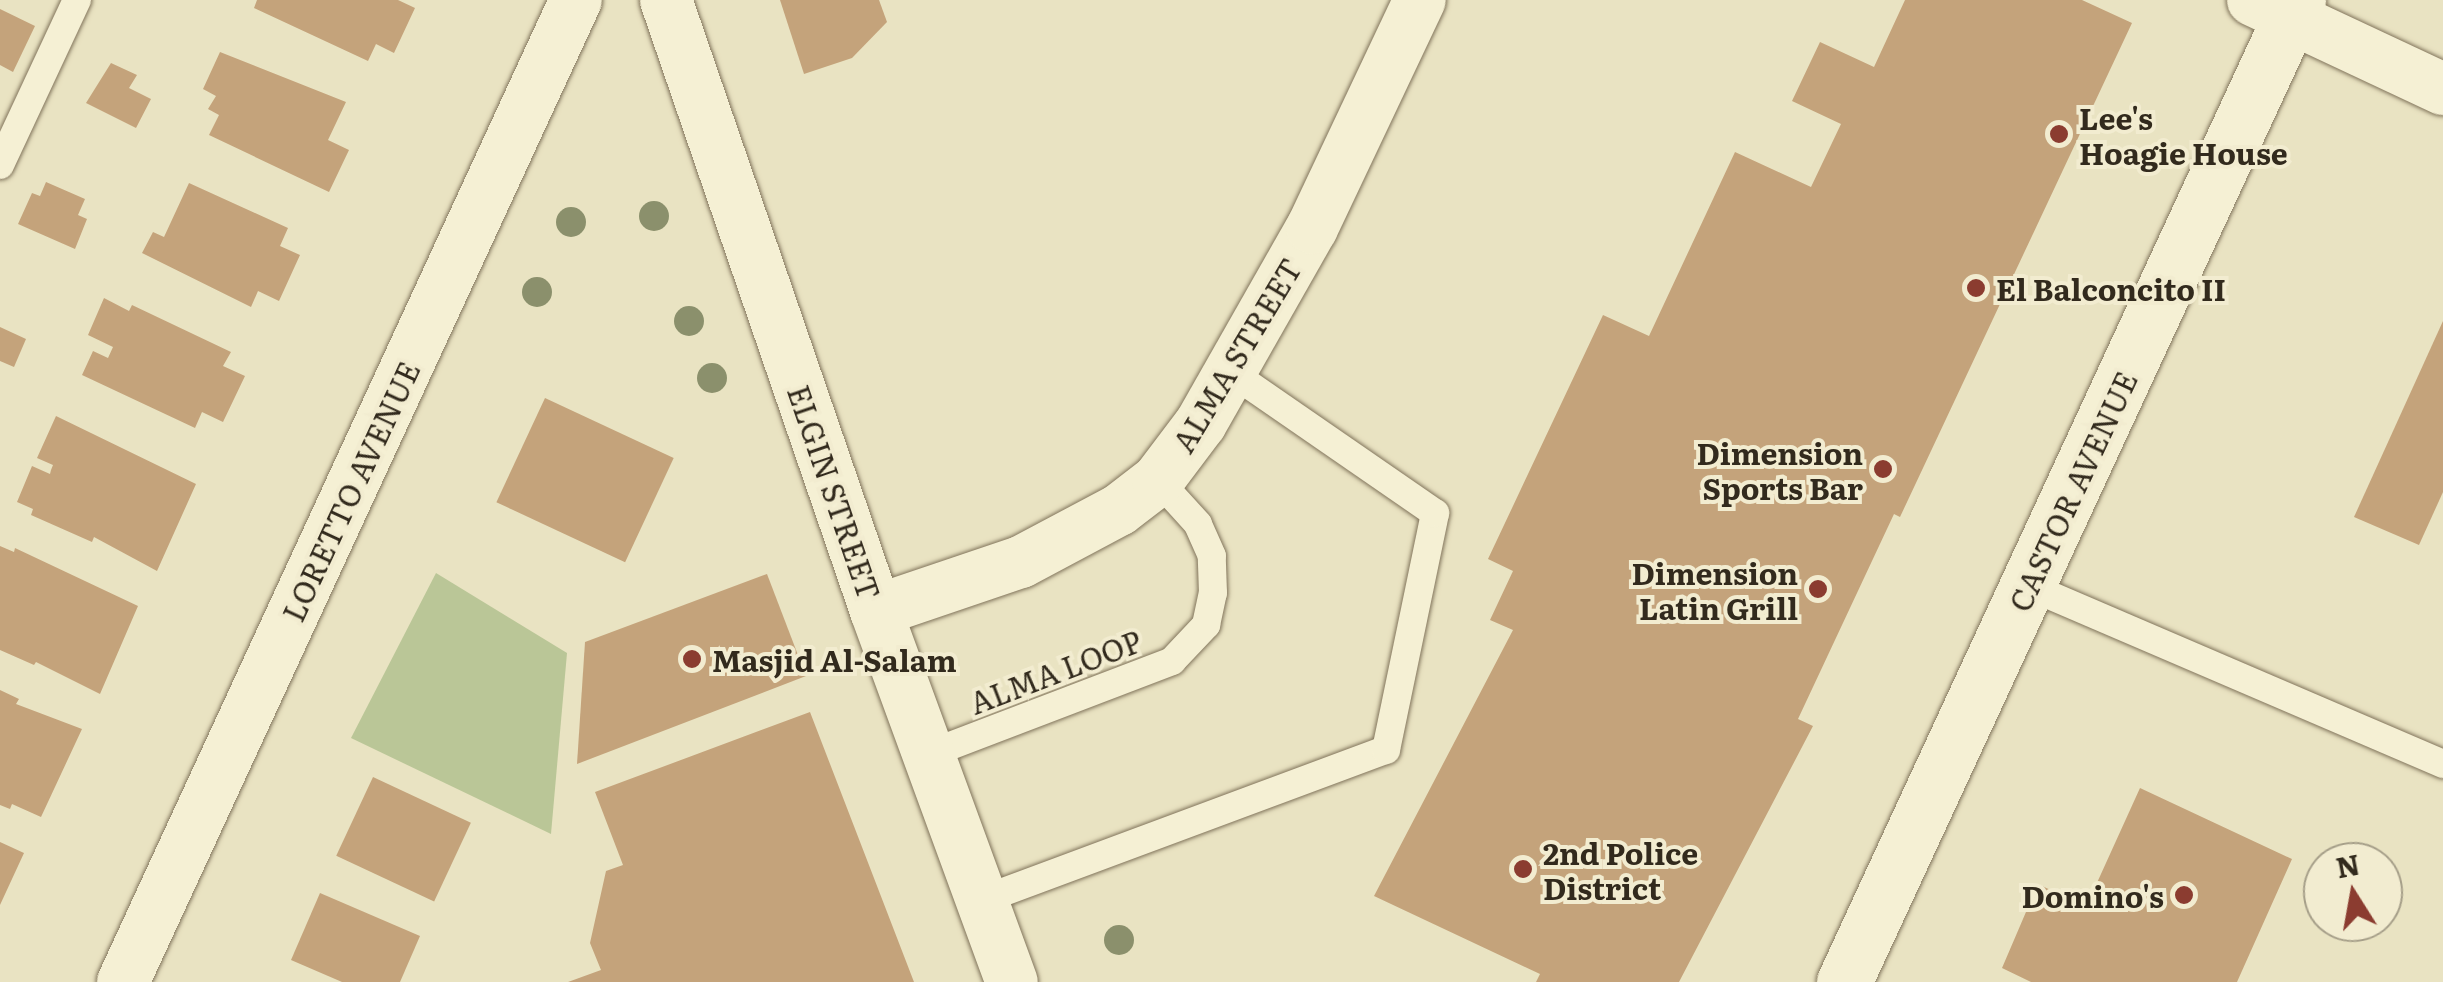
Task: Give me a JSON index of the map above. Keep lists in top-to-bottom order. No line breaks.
{"streets":{"main road":["CASTOR AVENUE"],"street":["ALMA STREET","LORETTO AVENUE","ELGIN STREET"],"lane":["ALMA LOOP"]},"crossings":[["ALMA STREET","ELGIN STREET"],["ALMA STREET","ALMA LOOP"],["ELGIN STREET","ALMA LOOP"]],"places":["Lee's Hoagie House","El Balconcito II","Dimension Sports Bar","Dimension Latin Grill","Masjid Al-Salam","2nd Police District","Domino's"],"north":"top"}
